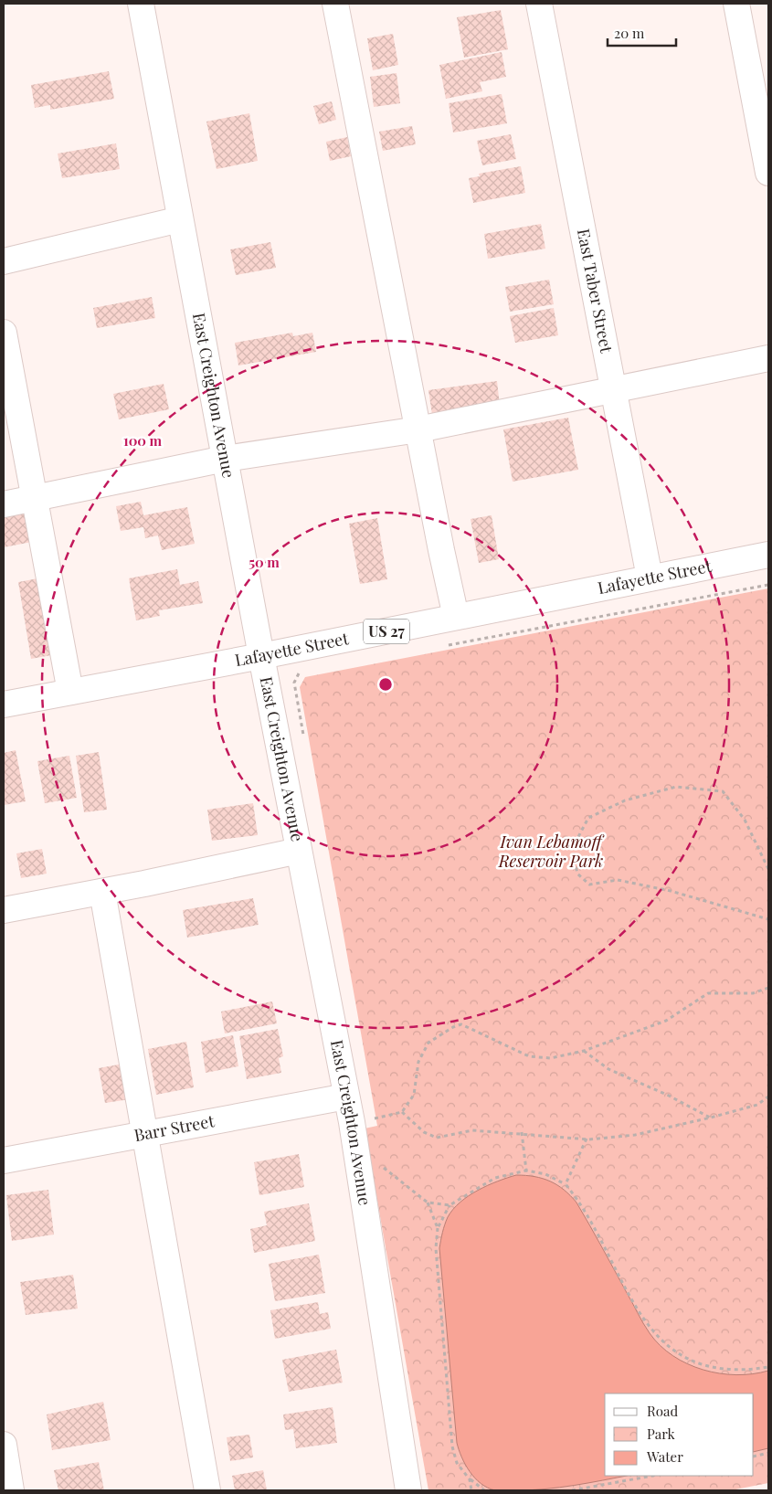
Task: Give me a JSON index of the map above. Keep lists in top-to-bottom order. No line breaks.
{"streets":{"main road":["East Taber Street","East Creighton Avenue","Lafayette Street","US 27","Barr Street"]},"crossings":[["East Taber Street","Lafayette Street"],["East Creighton Avenue","Lafayette Street"],["East Creighton Avenue","Barr Street"]],"parks":["Ivan Lebamoff Reservoir Park"],"legend":["Road","Park","Water"],"scale_bar":"20 m","rings":["100 m","50 m"]}
